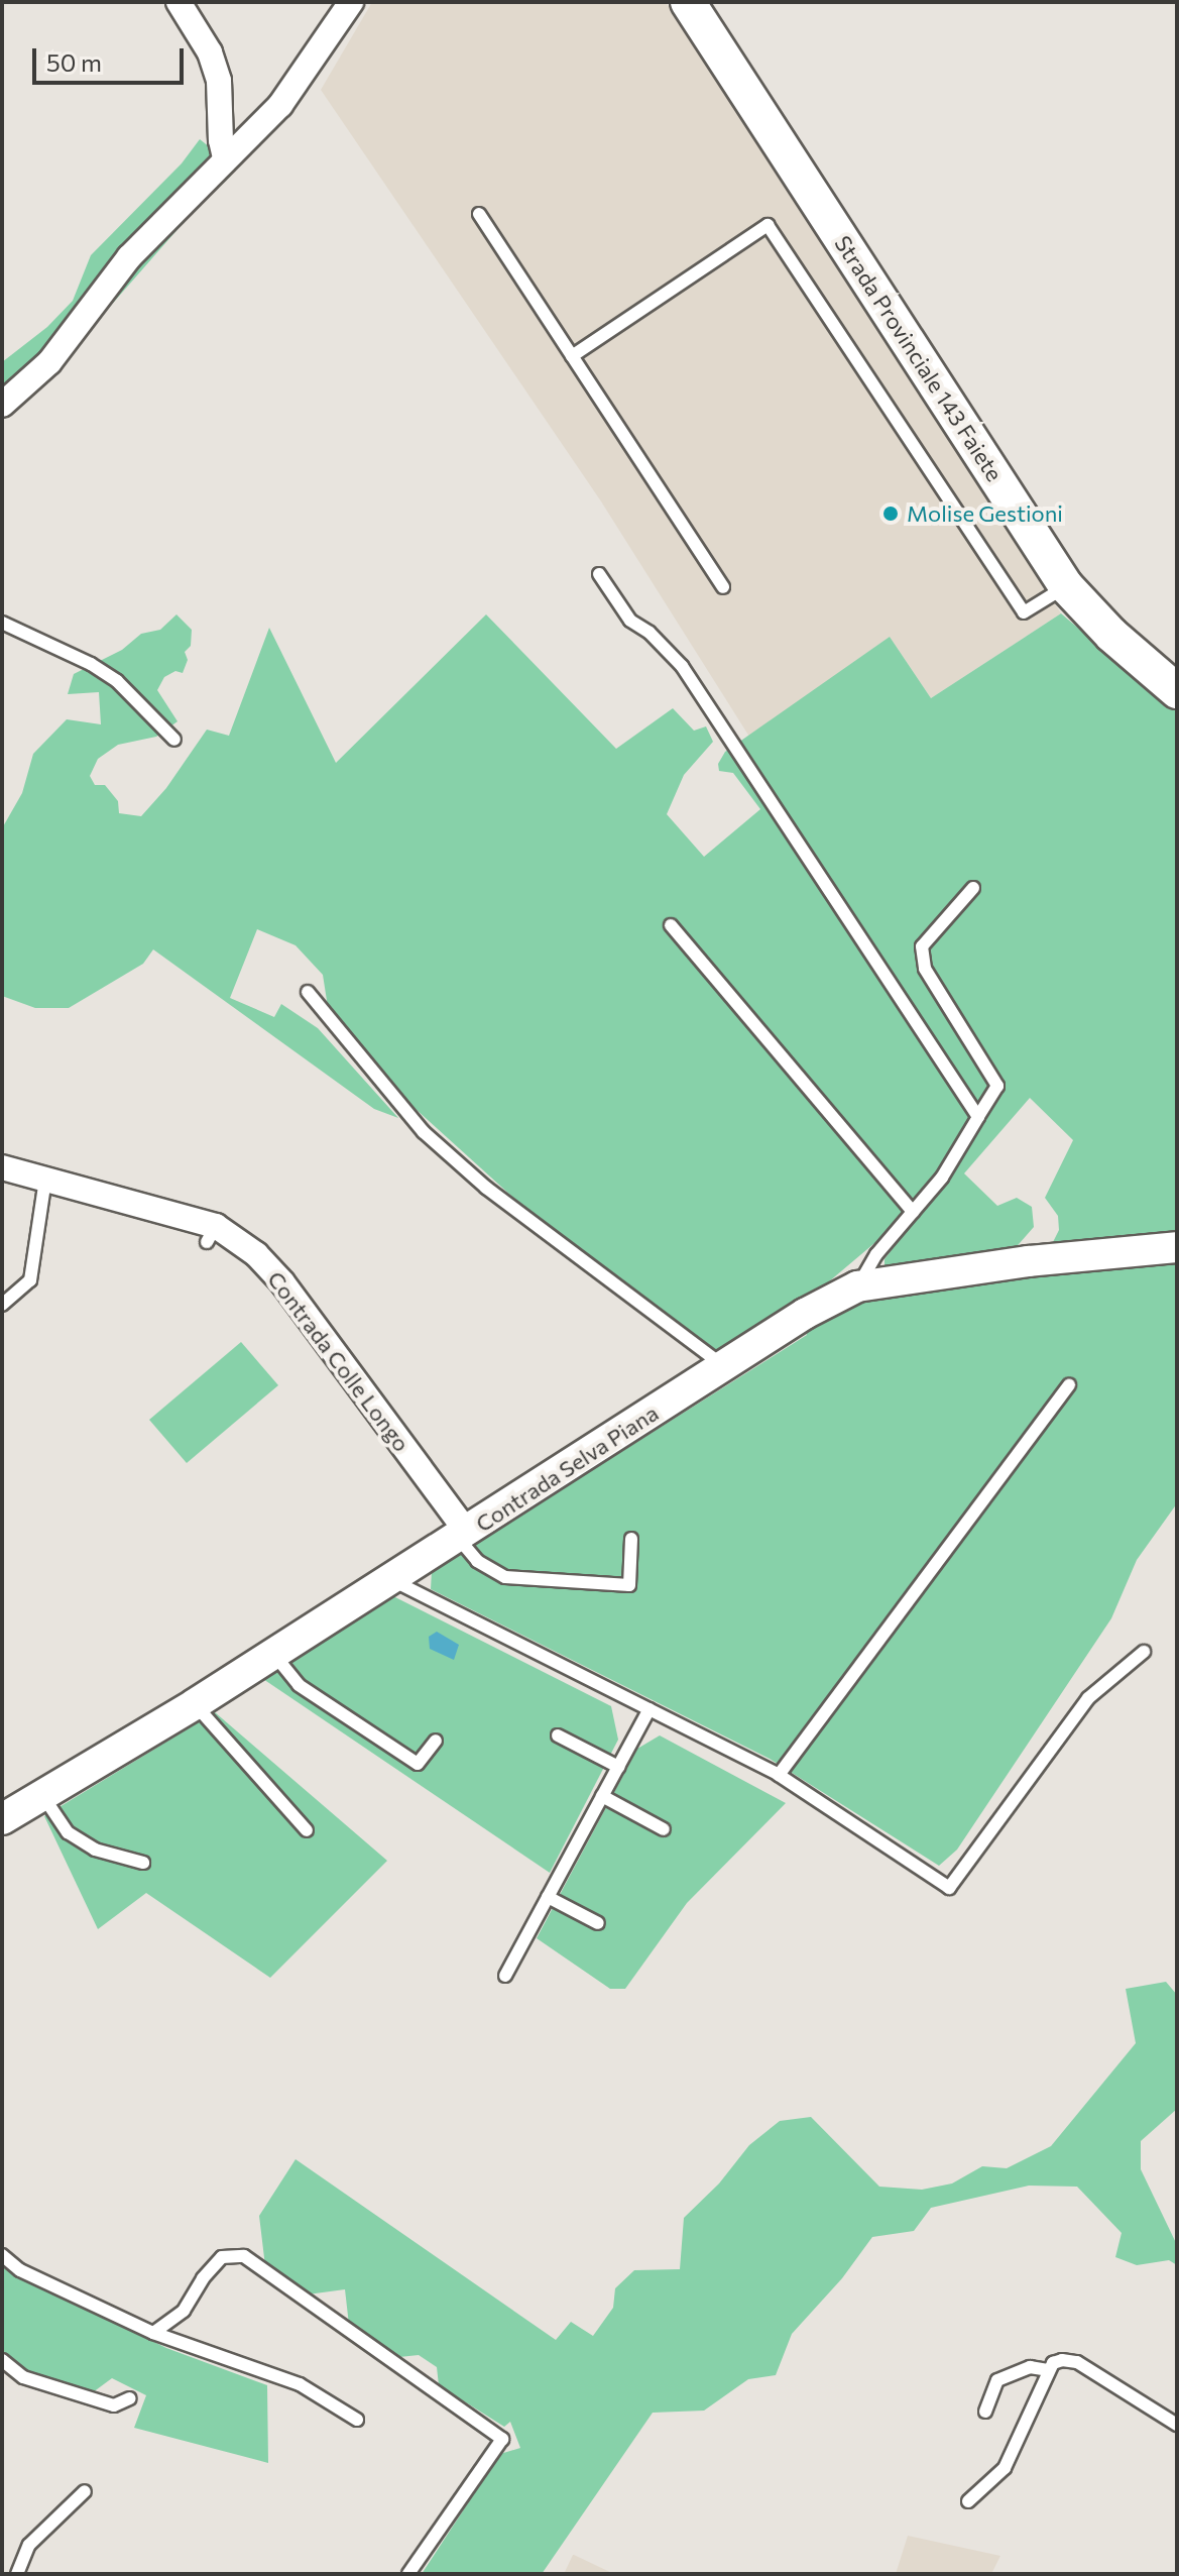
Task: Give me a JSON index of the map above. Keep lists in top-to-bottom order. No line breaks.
{"streets":{"main road":["Strada Provinciale 143 Faiete"],"street":["Contrada Colle Longo","Contrada Selva Piana"]},"crossings":[["Contrada Colle Longo","Contrada Selva Piana"]],"places":["Molise Gestioni"],"scale_bar":"50 m"}
